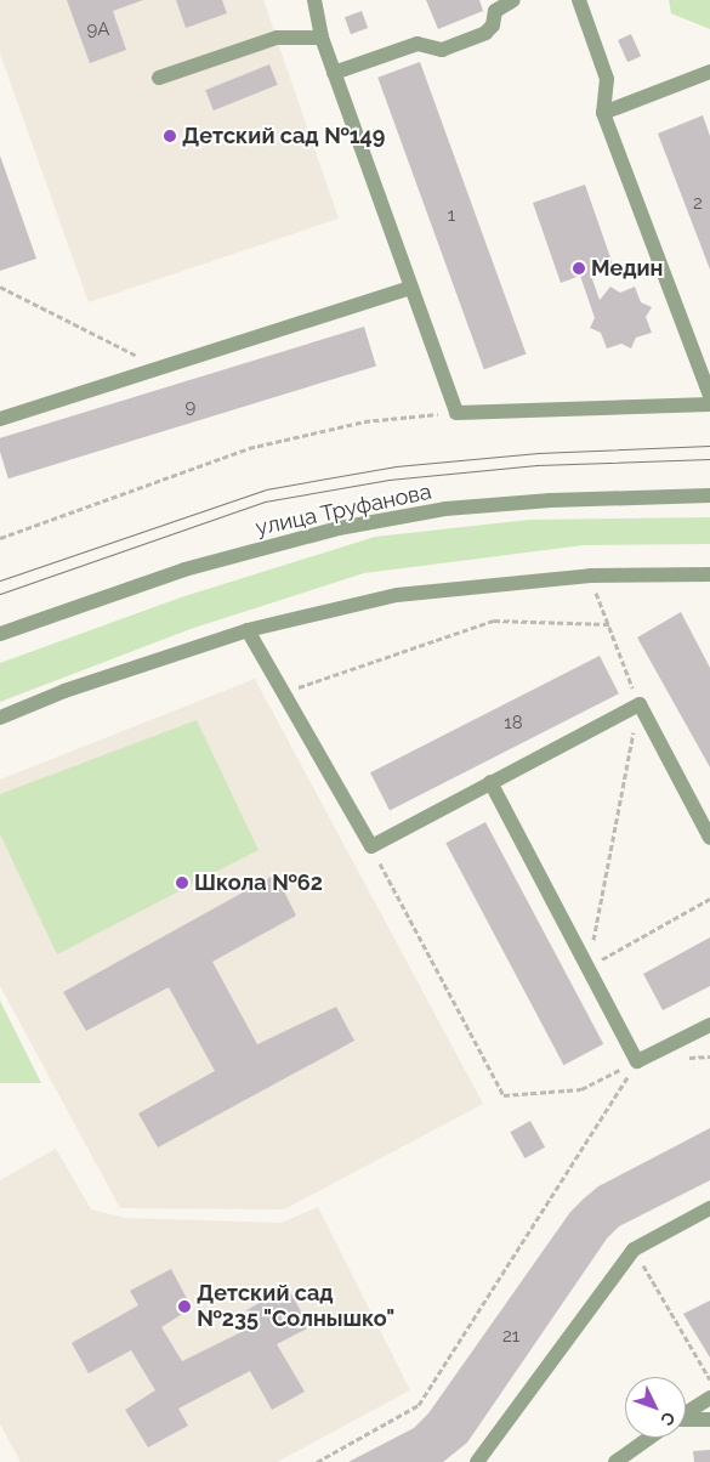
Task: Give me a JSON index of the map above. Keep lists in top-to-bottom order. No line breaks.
{"streets":{"street":["улица Труфанова"]},"places":["Детский сад №149","Медин","Школа №62","Детский сад №235 \"Солнышко\""],"house_numbers":["9А","2","1","9","18","21"],"north":"bottom right"}
